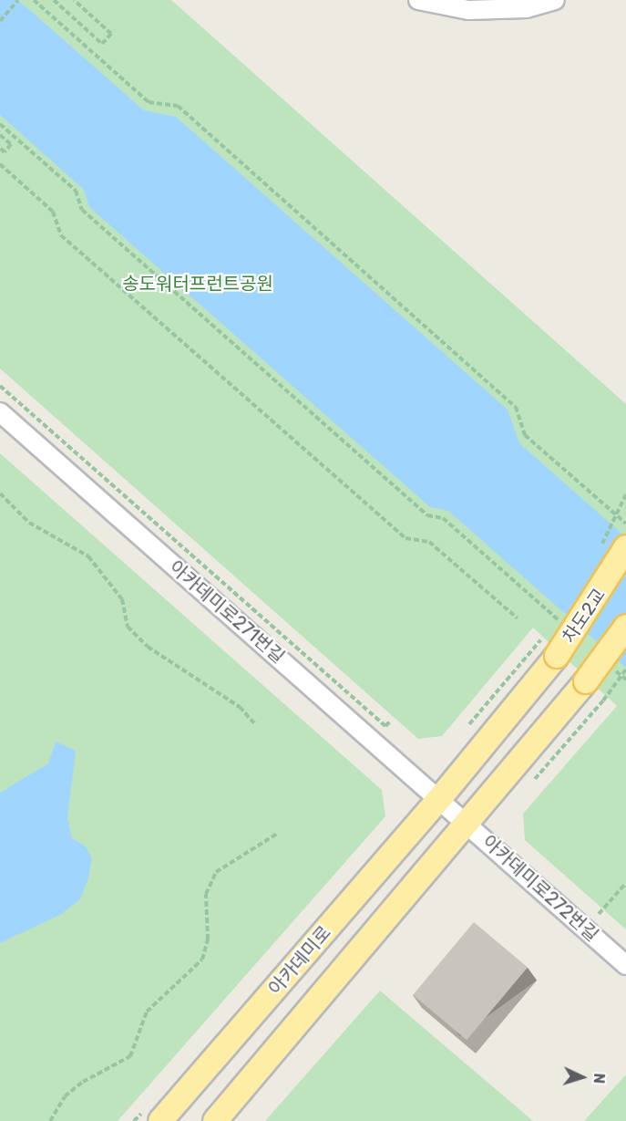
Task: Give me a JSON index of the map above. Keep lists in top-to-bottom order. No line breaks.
{"streets":{"main road":["차도2교","아카데미로"],"street":["아카데미로271번길","아카데미로272번길"]},"crossings":[["아카데미로271번길","차도2교"],["아카데미로271번길","아카데미로272번길"],["아카데미로271번길","아카데미로"],["차도2교","아카데미로272번길"],["차도2교","아카데미로"],["아카데미로272번길","아카데미로"]],"parks":["송도워터프런트공원"],"north":"right"}
